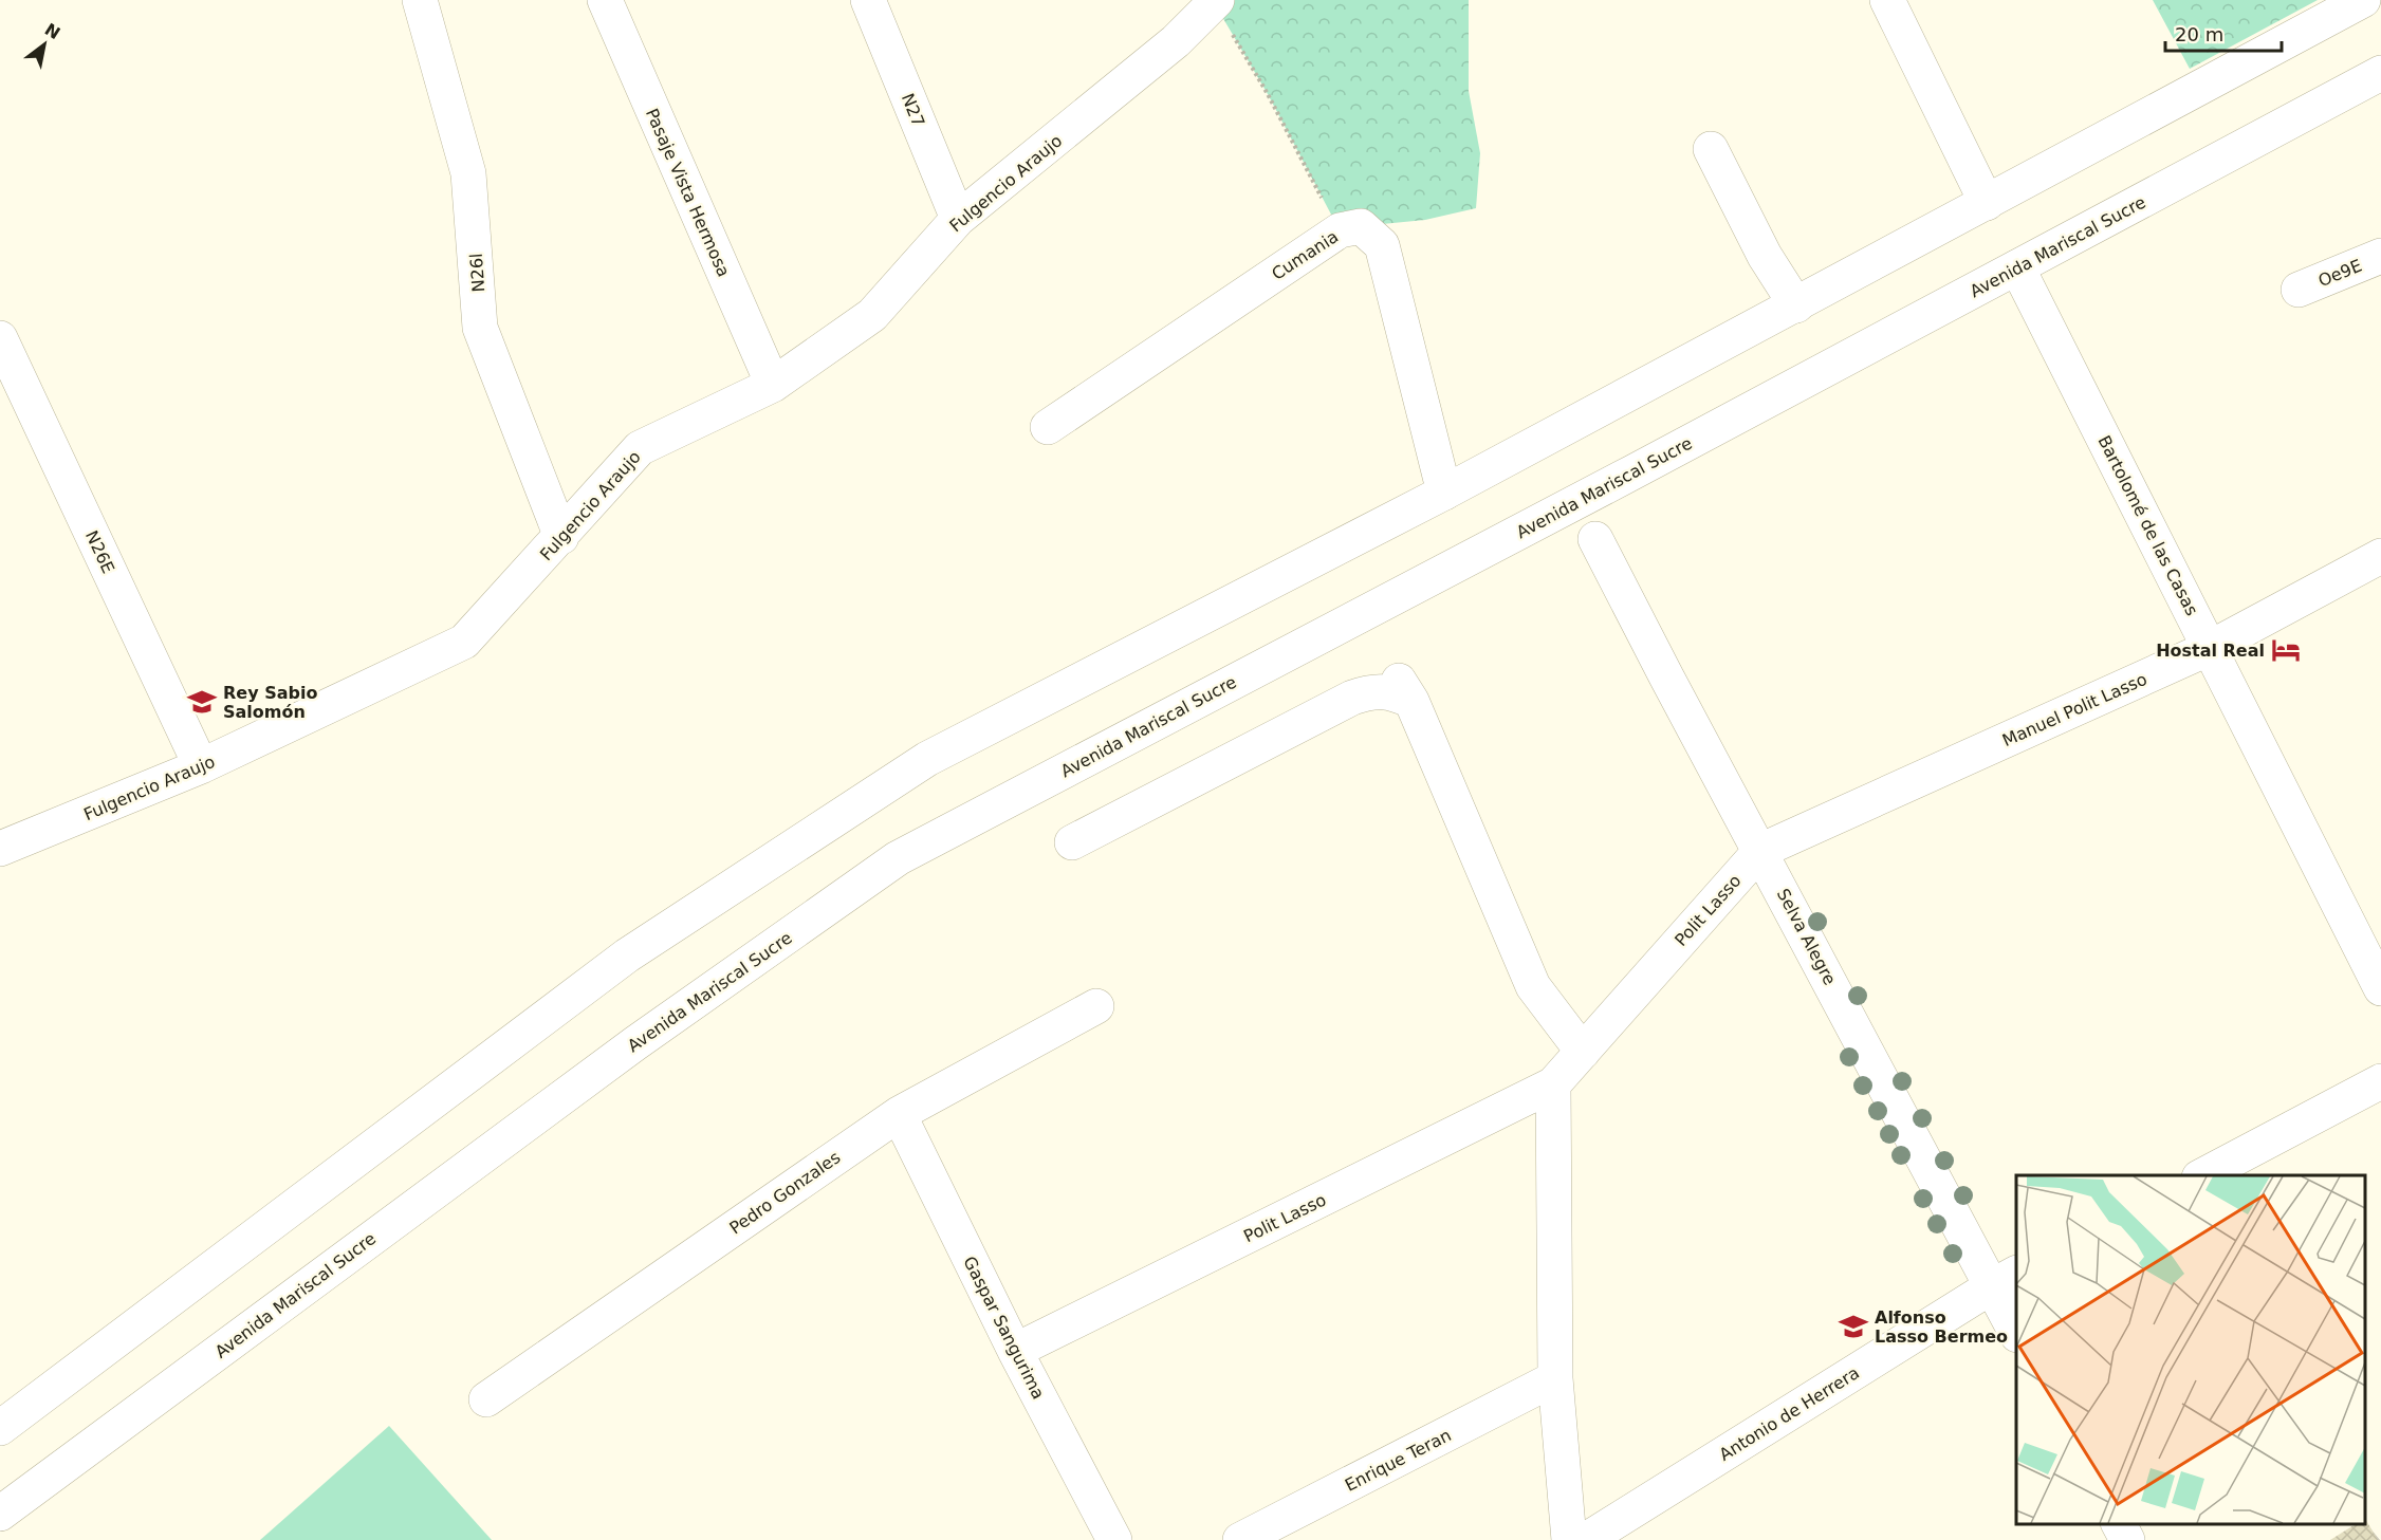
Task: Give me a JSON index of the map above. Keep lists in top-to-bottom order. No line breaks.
{"streets":{"street":["N27","Fulgencio Araujo","Pasaje Vista Hermosa","Avenida Mariscal Sucre","Cumania","N26l","Oe9E","Bartolomé de las Casas","N26E","Manuel Polit Lasso","Polit Lasso","Selva Alegre","Pedro Gonzales","Gaspar Sangurima","Antonio de Herrera","Enrique Teran"]},"crossings":[["N27","Fulgencio Araujo"],["Fulgencio Araujo","Pasaje Vista Hermosa"],["Fulgencio Araujo","N26l"],["Fulgencio Araujo","N26E"],["Avenida Mariscal Sucre","Bartolomé de las Casas"],["Bartolomé de las Casas","Manuel Polit Lasso"],["Manuel Polit Lasso","Polit Lasso"],["Manuel Polit Lasso","Selva Alegre"],["Polit Lasso","Selva Alegre"],["Polit Lasso","Gaspar Sangurima"],["Selva Alegre","Antonio de Herrera"],["Pedro Gonzales","Gaspar Sangurima"]],"places":{"hotel":["Hostal Real"],"school or university":["Rey Sabio Salomón","Alfonso Lasso Bermeo"]},"scale_bar":"20 m","north":"top right"}
